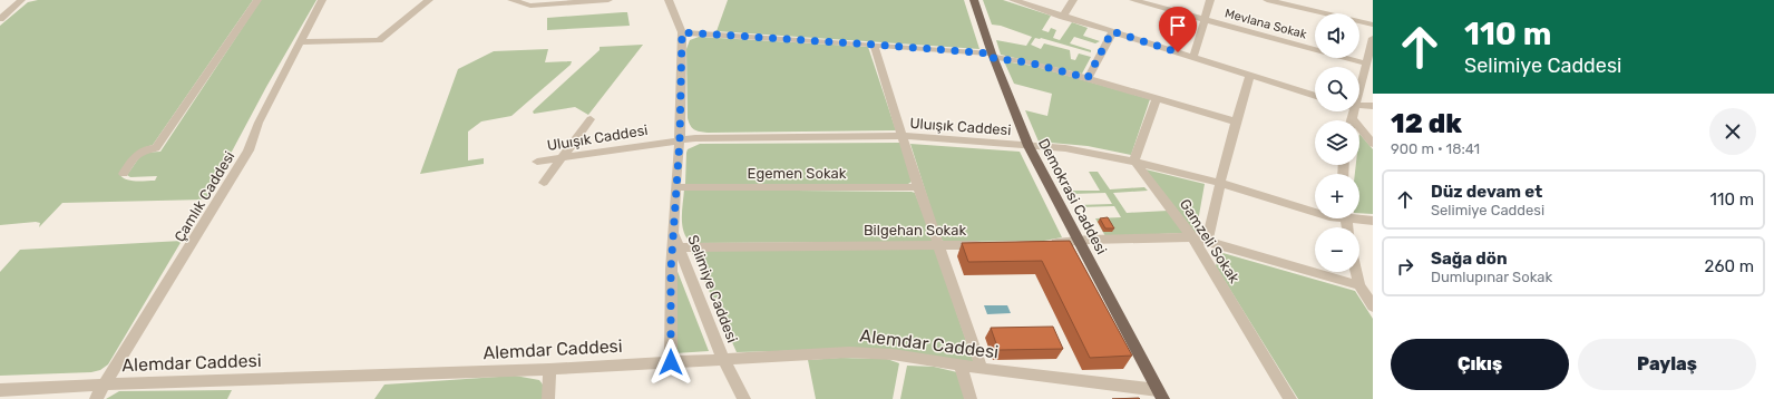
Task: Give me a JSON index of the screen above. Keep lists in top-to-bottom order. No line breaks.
{"streets":{"main road":["Demokrasi Caddesi"],"street":["Mevlana Sokak","Uluışık Caddesi","Egemen Sokak","Çamlık Caddesi","Bilgehan Sokak","Gamzeli Sokak","Selimiye Caddesi","Alemdar Caddesi"]},"crossings":[["Uluışık Caddesi","Demokrasi Caddesi"],["Uluışık Caddesi","Gamzeli Sokak"],["Uluışık Caddesi","Selimiye Caddesi"],["Egemen Sokak","Selimiye Caddesi"],["Çamlık Caddesi","Alemdar Caddesi"],["Demokrasi Caddesi","Alemdar Caddesi"],["Bilgehan Sokak","Selimiye Caddesi"],["Selimiye Caddesi","Alemdar Caddesi"]],"page":{"turn":["110 m","Selimiye Caddesi"],"map_buttons":["+","−"],"heading":["12 dk","900 m · 18:41"],"list":[{"name":"Düz devam et","note":"Selimiye Caddesi","value":"110 m"},{"name":"Sağa dön","note":"Dumlupınar Sokak","value":"260 m"}],"buttons":["Çıkış","Paylaş"]}}
